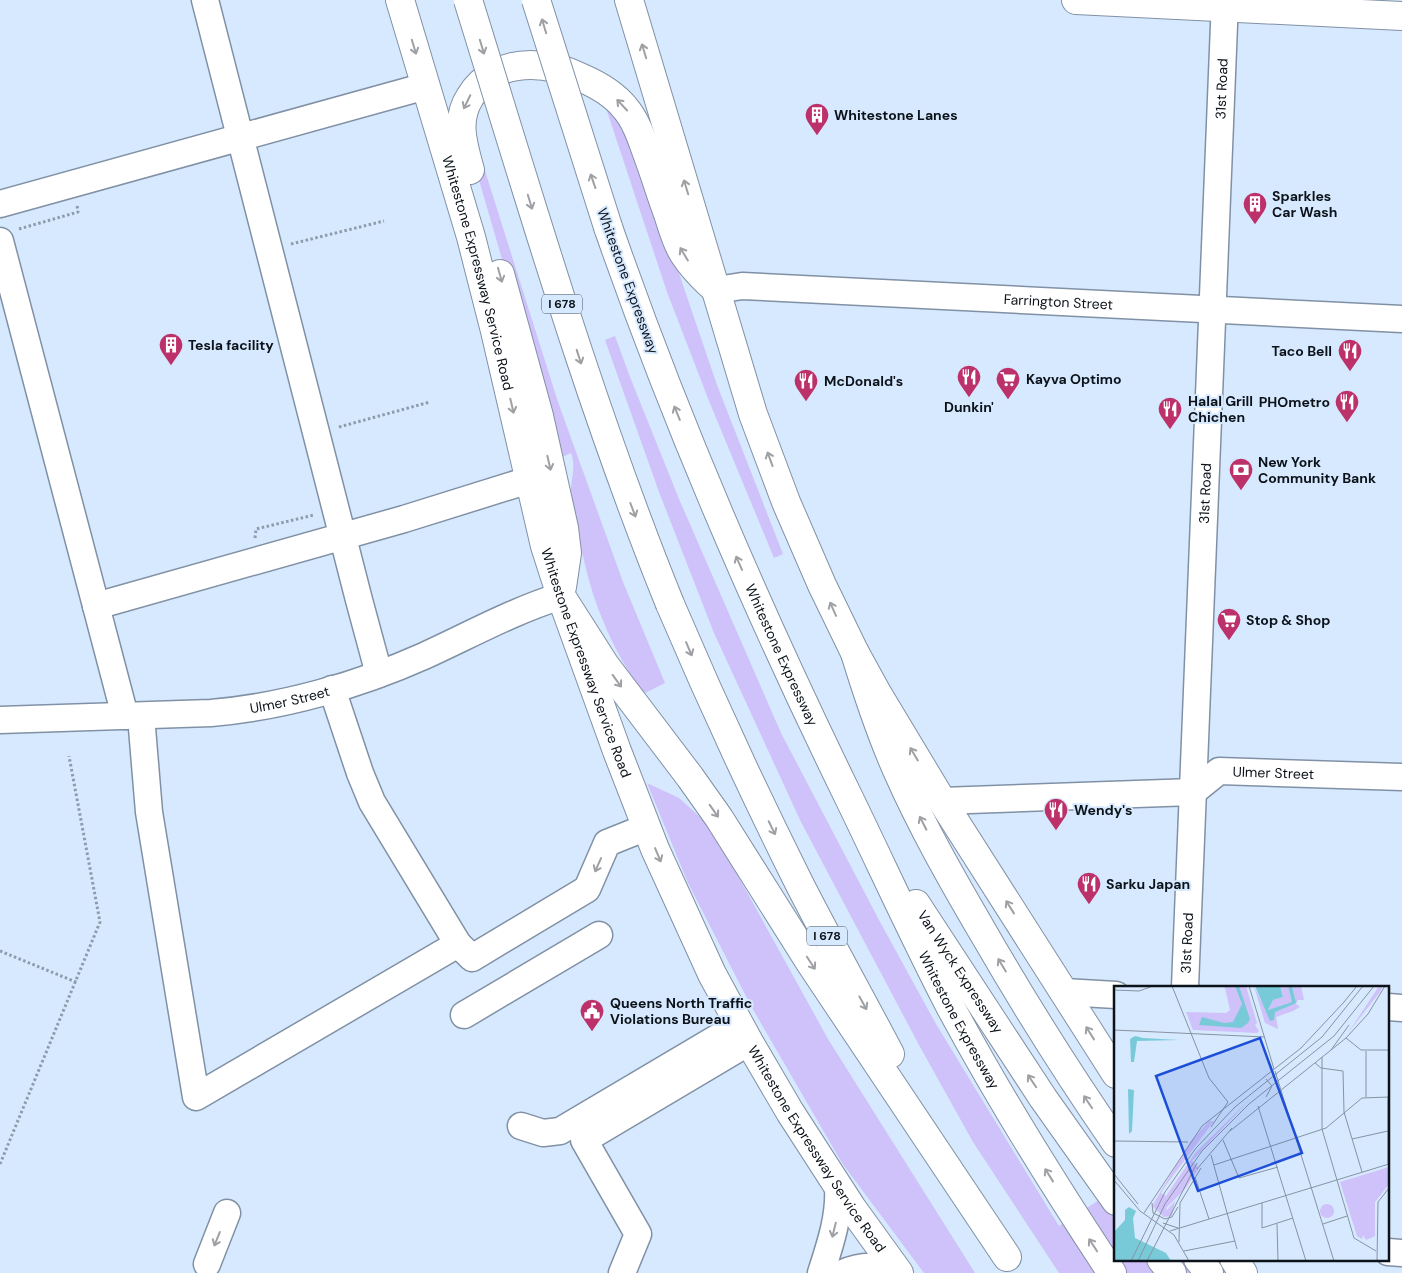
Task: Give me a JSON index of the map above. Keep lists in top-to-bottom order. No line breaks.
{"streets":{"main road":["Whitestone Expressway Service Road","Whitestone Expressway","I 678","Van Wyck Expressway"],"street":["31st Road","Farrington Street","Ulmer Street"]},"crossings":[["31st Road","Farrington Street"],["31st Road","Ulmer Street"],["Whitestone Expressway Service Road","Ulmer Street"],["Whitestone Expressway","Van Wyck Expressway"]],"places":{"building":["Whitestone Lanes","Sparkles Car Wash","Tesla facility"],"restaurant":["Taco Bell","Dunkin'","McDonald's","PHOmetro","Halal Grill Chichen","Wendy's","Sarku Japan"],"supermarket":["Kayva Optimo","Stop & Shop"],"bank":["New York Community Bank"],"public building":["Queens North Traffic Violations Bureau"]}}
